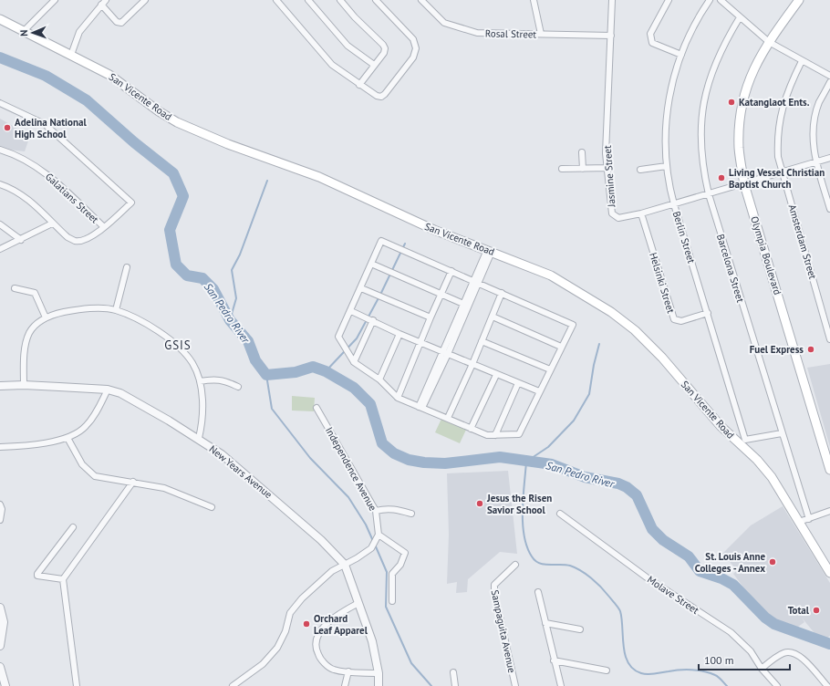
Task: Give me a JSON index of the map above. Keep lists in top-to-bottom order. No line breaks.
{"streets":{"main road":["San Vicente Road","Olympia Boulevard"],"street":["Rosal Street","Jasmine Street","Galatians Street","Berlin Street","Amsterdam Street","Barcelona Street","Helsinki Street","Independence Avenue","New Years Avenue","Molave Street","Sampaguita Avenue"]},"crossings":[["Rosal Street","Jasmine Street"],["Jasmine Street","Berlin Street"],["Jasmine Street","Amsterdam Street"],["Jasmine Street","Olympia Boulevard"],["Jasmine Street","Barcelona Street"],["Jasmine Street","Helsinki Street"],["Berlin Street","Barcelona Street"],["Berlin Street","Helsinki Street"]],"districts":["GSIS"],"water":["San Pedro River"],"places":["Katanglaot Ents.","Adelina National High School","Living Vessel Christian Baptist Church","Fuel Express","Jesus the Risen Savior School","St. Louis Anne Colleges - Annex","Total","Orchard Leaf Apparel"],"scale_bar":"100 m","north":"left"}
